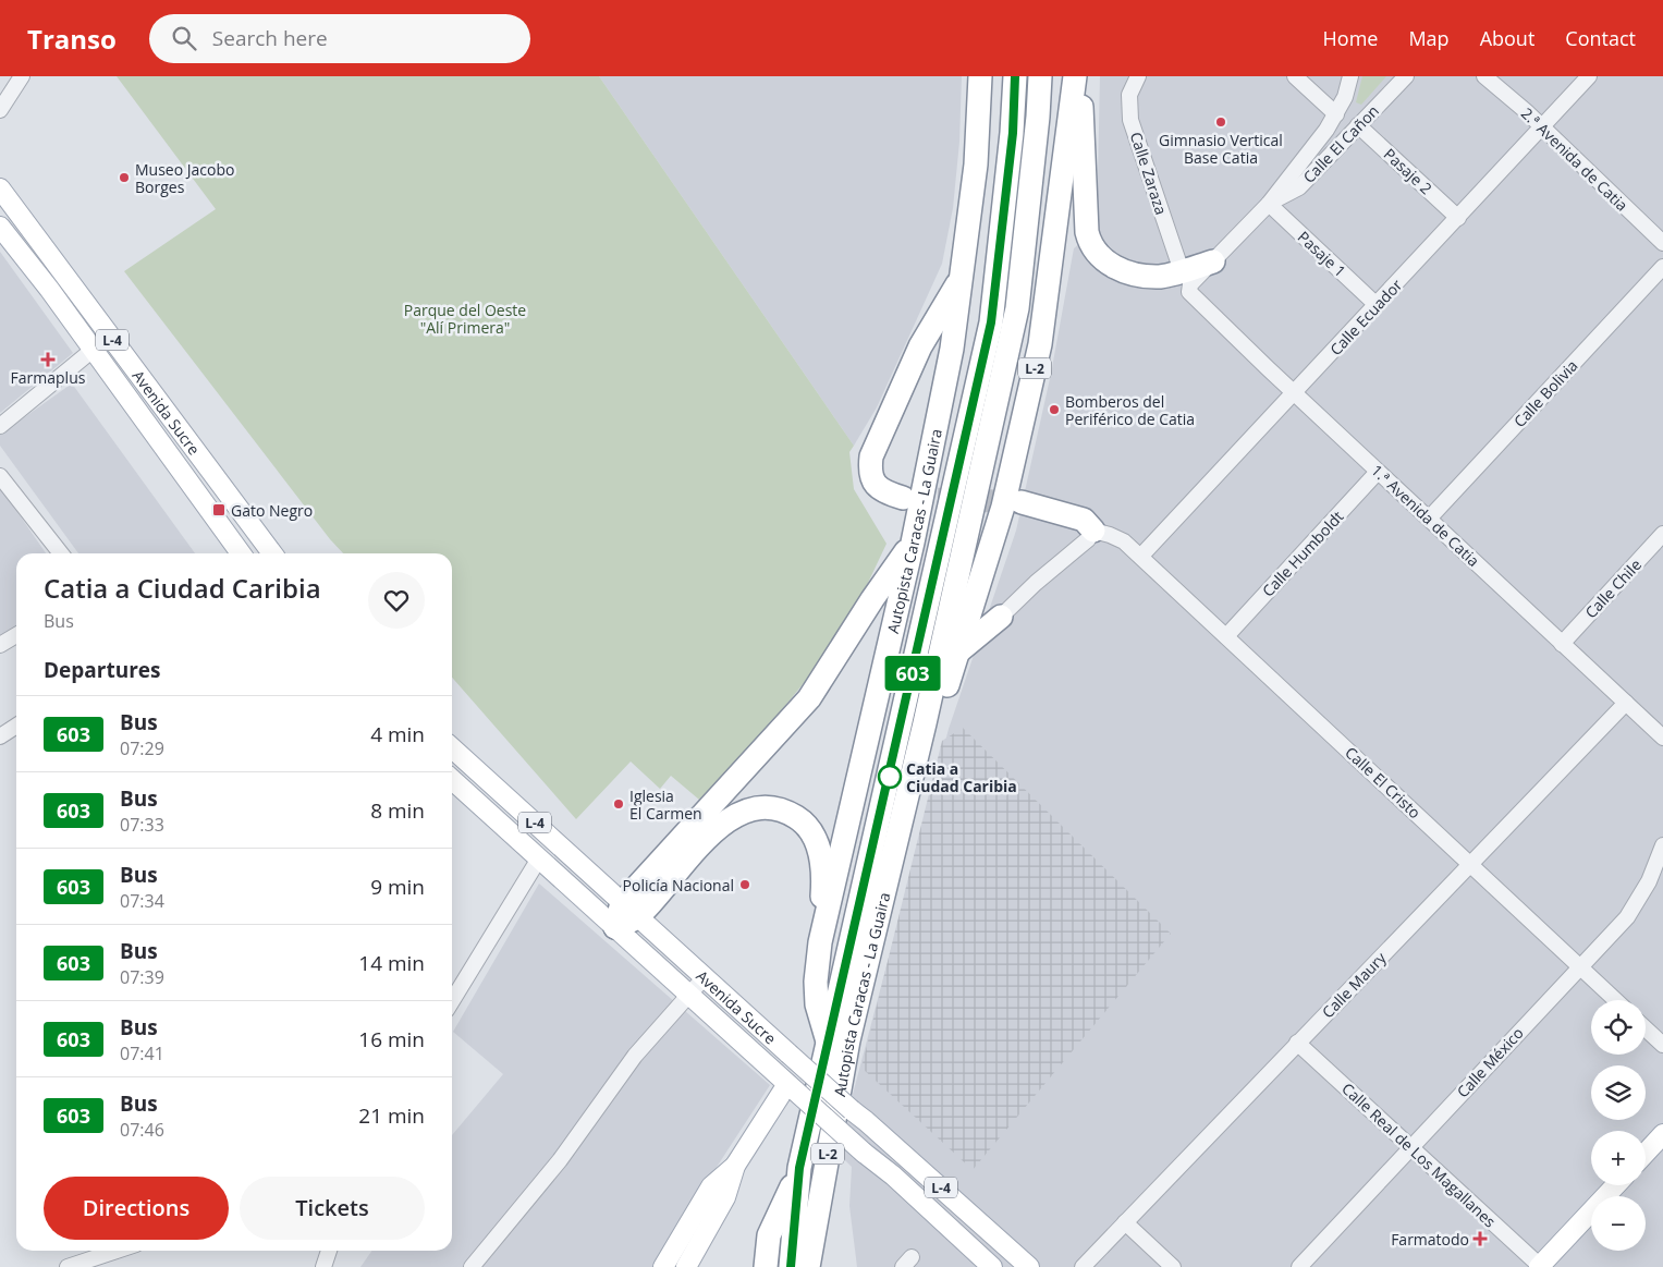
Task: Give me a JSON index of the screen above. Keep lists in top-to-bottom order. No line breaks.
{"streets":{"highway":["L-2","Autopista Caracas - La Guaira"],"main road":["L-4","Avenida Sucre"],"street":["Calle El Cañon","2.ª Avenida de Catia","Pasaje 2","Calle Zaraza","Pasaje 1","Calle Ecuador","Calle Bolivia","1.ª Avenida de Catia","Calle Humboldt","Calle Chile","Calle El Cristo","Calle Maury","Calle México","Calle Real de Los Magallanes"]},"crossings":[["Calle El Cañon","Pasaje 2"],["Calle El Cañon","Pasaje 1"],["2.ª Avenida de Catia","Calle Ecuador"],["Pasaje 2","Calle Ecuador"],["Calle Zaraza","1.ª Avenida de Catia"],["Pasaje 1","Calle Ecuador"],["Calle Ecuador","1.ª Avenida de Catia"],["Calle Ecuador","Calle El Cristo"],["L-2","Autopista Caracas - La Guaira"],["Calle Bolivia","1.ª Avenida de Catia"],["1.ª Avenida de Catia","Calle Humboldt"],["1.ª Avenida de Catia","Calle Chile"],["1.ª Avenida de Catia","Calle Maury"],["Calle Humboldt","Calle El Cristo"],["Calle El Cristo","Calle Maury"],["Calle El Cristo","Calle México"],["Calle Maury","Calle Real de Los Magallanes"],["Calle México","Calle Real de Los Magallanes"]],"parks":["Parque del Oeste \"Alí Primera\""],"places":{"other":["Gimnasio Vertical Base Catia","Museo Jacobo Borges","Bomberos del Periférico de Catia","Catia a Ciudad Caribia","Iglesia El Carmen","Policía Nacional"],"health":["Farmaplus","Farmatodo"],"transit":["Gato Negro"]},"lines":["bus line 603"],"page":{"header":"Transo","search":"Search here","nav":["Home","Map","About","Contact"],"on_map":"603","heading":[["Catia a Ciudad Caribia","Bus"],"Departures"],"list":[{"mark":"603","name":"Bus","note":"07:29","value":"4 min"},{"mark":"603","name":"Bus","note":"07:33","value":"8 min"},{"mark":"603","name":"Bus","note":"07:34","value":"9 min"},{"mark":"603","name":"Bus","note":"07:39","value":"14 min"},{"mark":"603","name":"Bus","note":"07:41","value":"16 min"},{"mark":"603","name":"Bus","note":"07:46","value":"21 min"}],"map_buttons":["+","−"],"buttons":["Directions","Tickets"]}}
